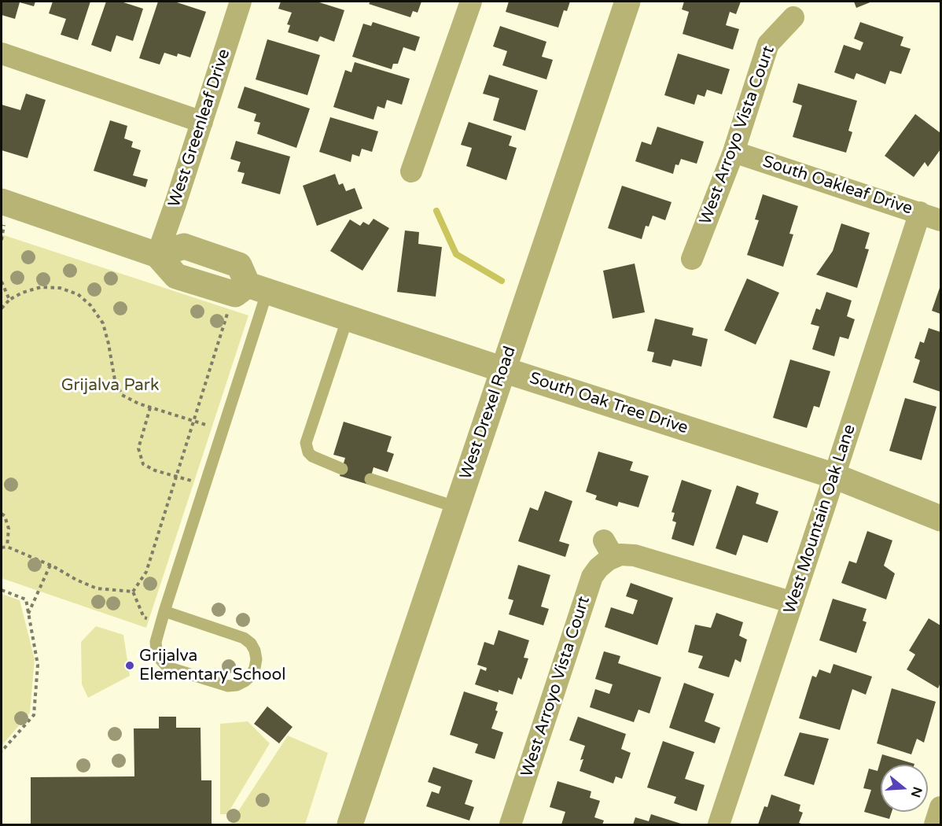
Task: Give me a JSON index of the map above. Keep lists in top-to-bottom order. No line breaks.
{"streets":{"street":["West Greenleaf Drive","West Arroyo Vista Court","South Oakleaf Drive","South Oak Tree Drive","West Drexel Road","West Mountain Oak Lane"]},"crossings":[["West Arroyo Vista Court","South Oakleaf Drive"],["West Arroyo Vista Court","West Mountain Oak Lane"],["South Oakleaf Drive","West Mountain Oak Lane"],["South Oak Tree Drive","West Drexel Road"],["South Oak Tree Drive","West Mountain Oak Lane"]],"parks":["Grijalva Park"],"places":["Grijalva Elementary School"],"north":"right"}
